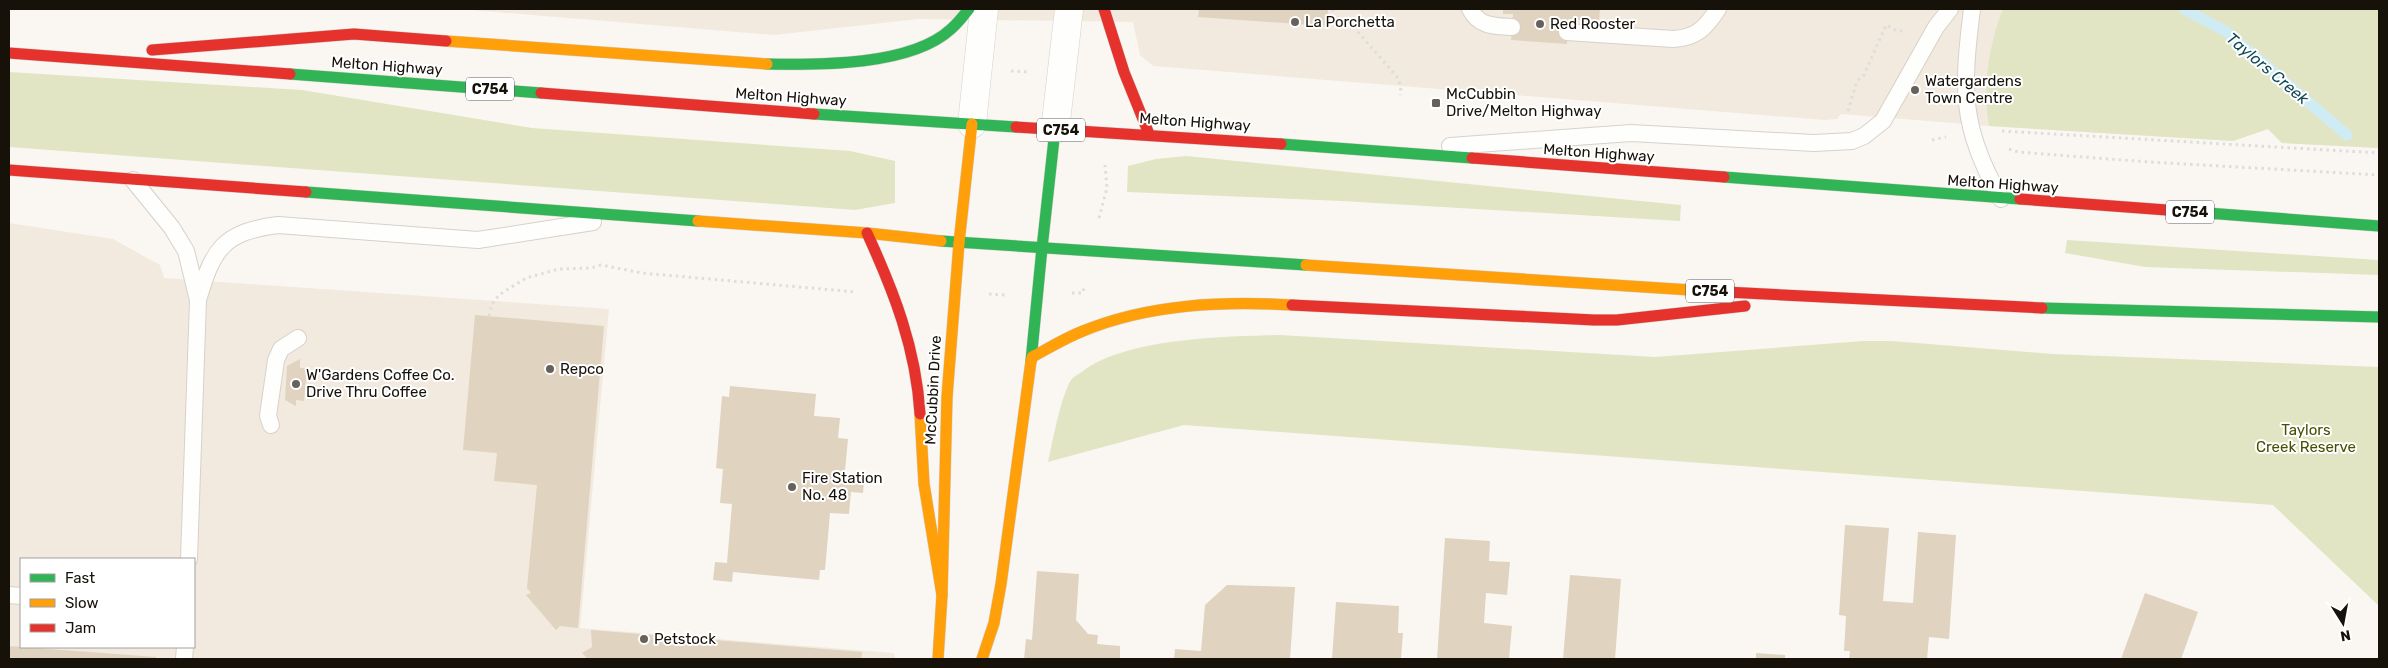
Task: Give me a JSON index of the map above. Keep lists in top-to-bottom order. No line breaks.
{"streets":{"main road":["Melton Highway","C754","McCubbin Drive"]},"crossings":[["Melton Highway","McCubbin Drive"],["C754","McCubbin Drive"]],"water":["Taylors Creek"],"parks":["Taylors Creek Reserve"],"places":{"other":["La Porchetta","Red Rooster","Watergardens Town Centre","Repco","W'Gardens Coffee Co. Drive Thru Coffee","Fire Station No. 48","Petstock"],"transit":["McCubbin Drive/Melton Highway"]},"legend":["Fast","Slow","Jam"],"north":"bottom"}
